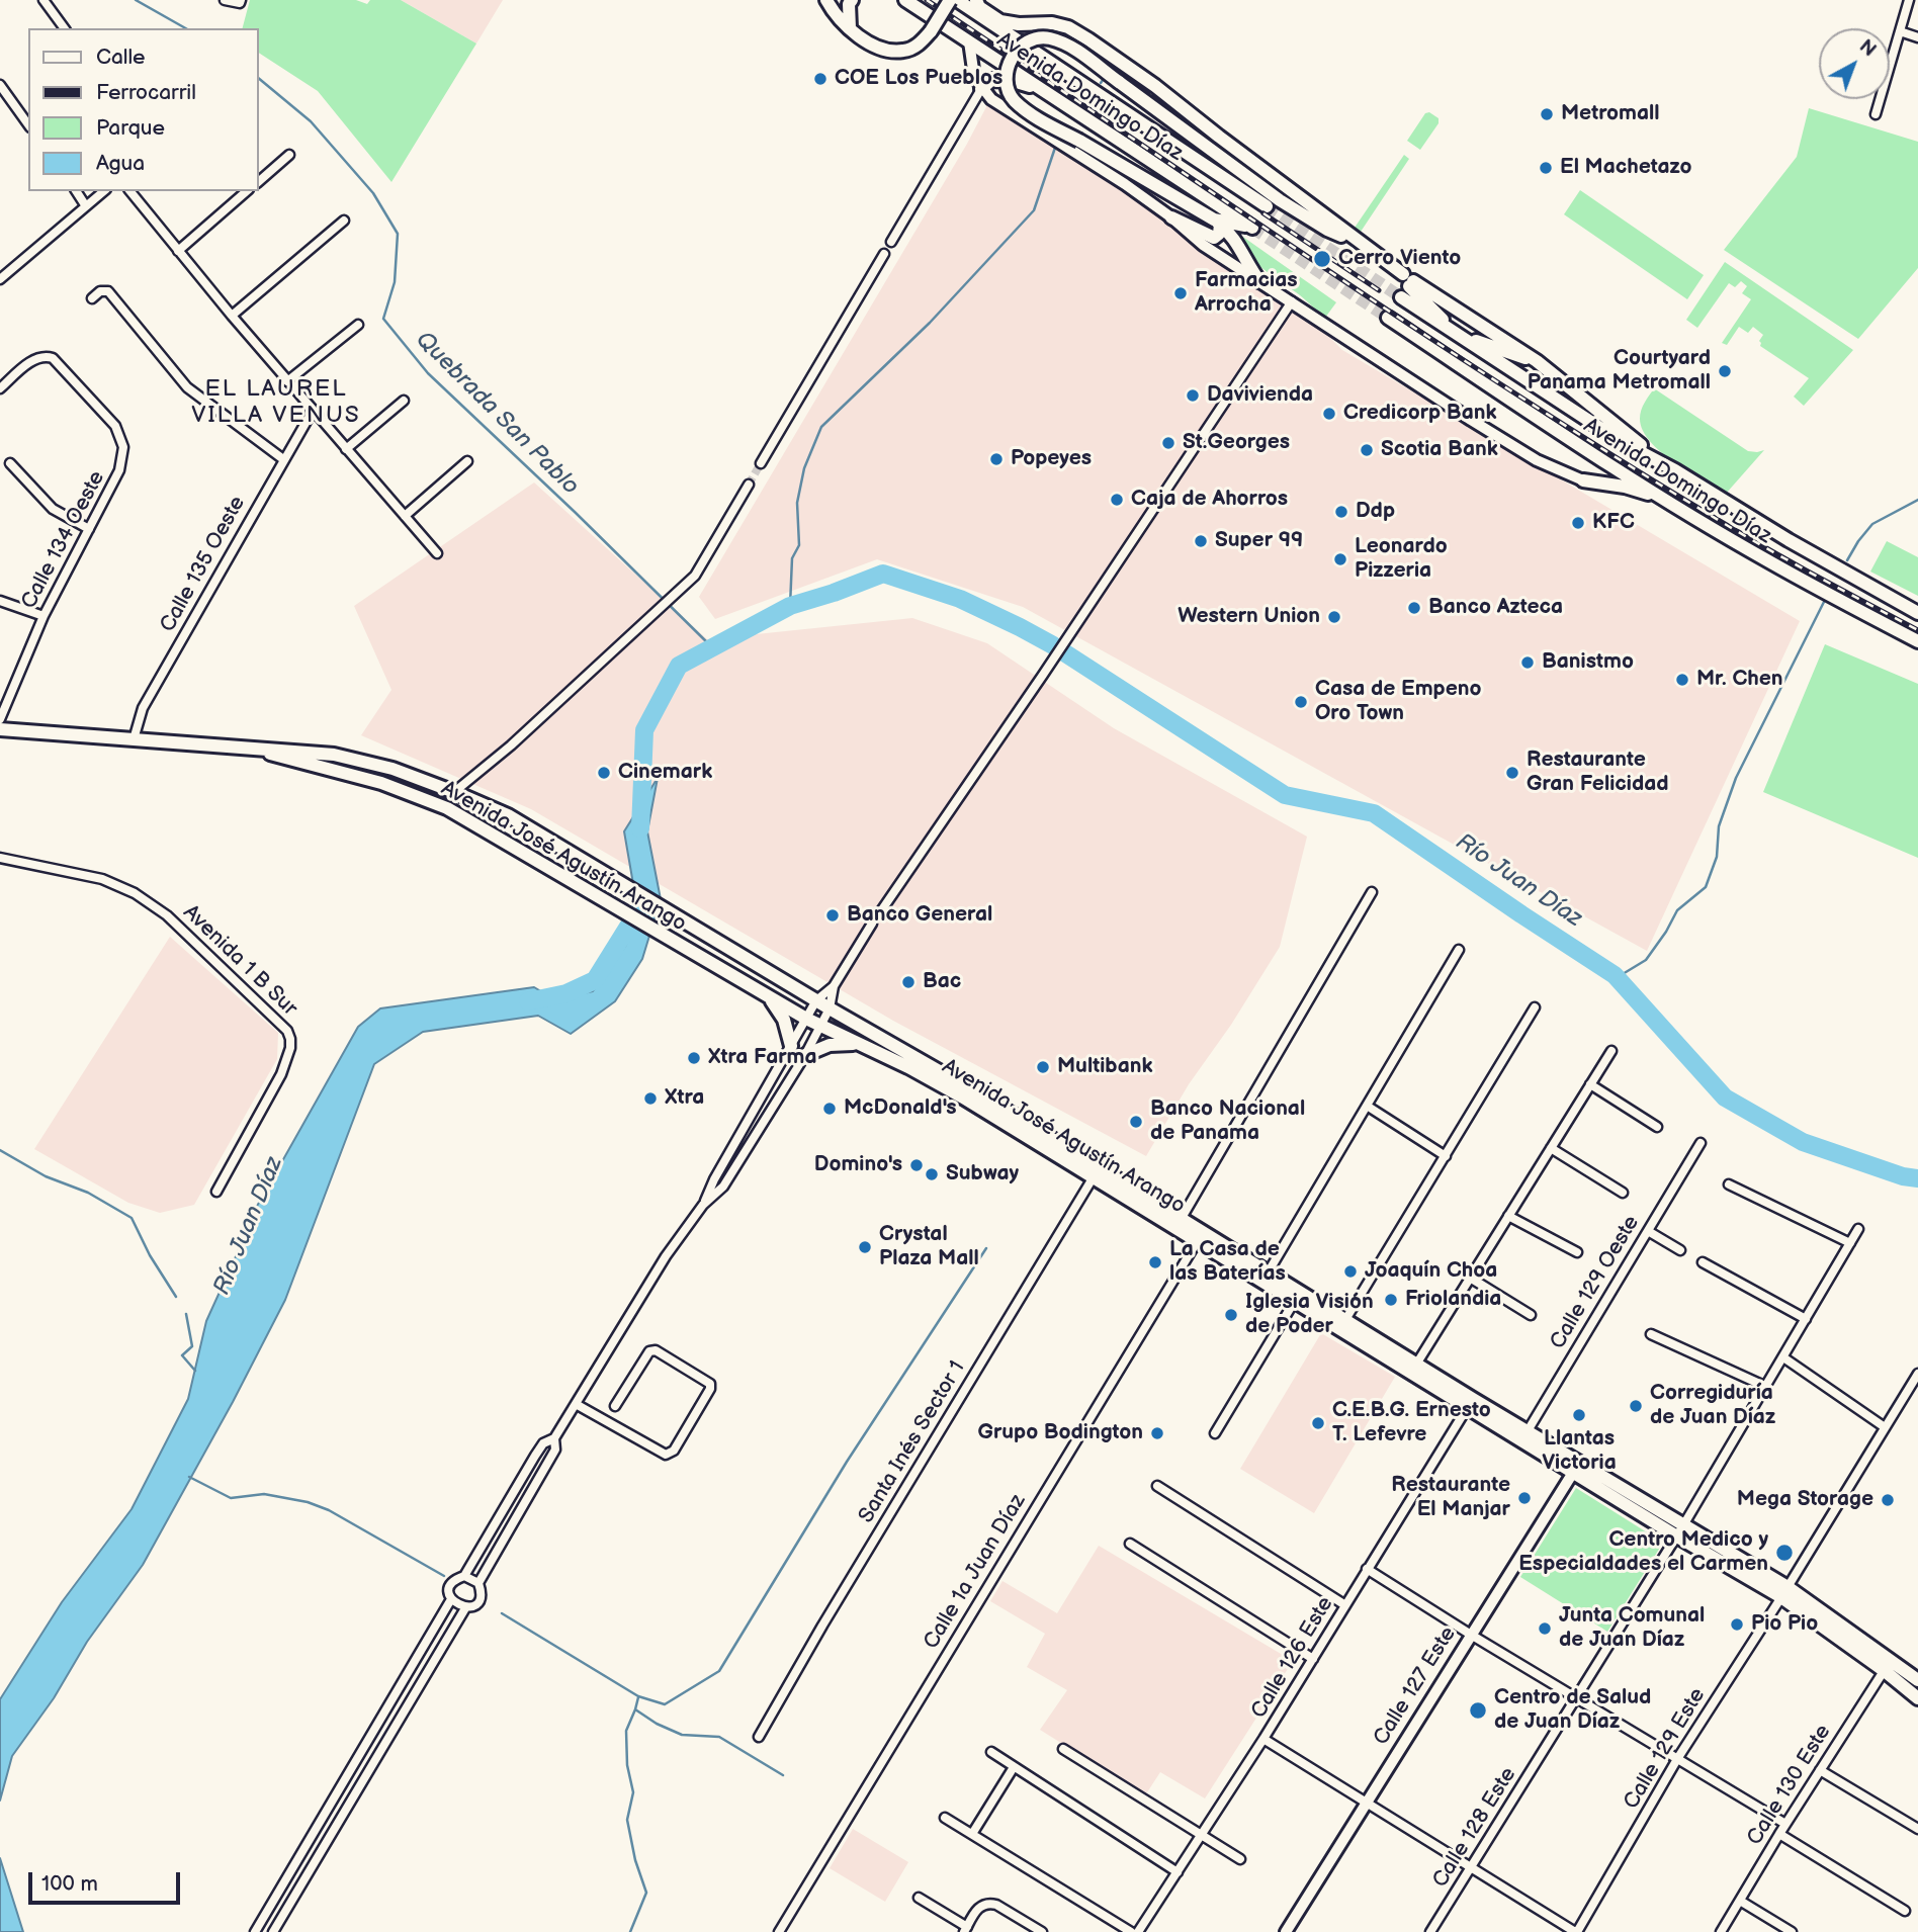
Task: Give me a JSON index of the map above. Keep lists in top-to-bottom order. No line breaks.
{"streets":{"main road":["Avenida Domingo Díaz","Avenida José Agustín Arango"],"street":["Calle 134 Oeste","Calle 135 Oeste","Avenida 1 B Sur","Calle 129 Oeste","Santa Inés Sector 1","Calle 1a Juan Díaz","Calle 126 Este","Calle 127 Este","Calle 129 Este","Calle 130 Este","Calle 128 Este"]},"crossings":[["Calle 135 Oeste","Avenida José Agustín Arango"],["Avenida José Agustín Arango","Calle 129 Oeste"],["Avenida José Agustín Arango","Santa Inés Sector 1"],["Avenida José Agustín Arango","Calle 1a Juan Díaz"],["Avenida José Agustín Arango","Calle 126 Este"],["Avenida José Agustín Arango","Calle 127 Este"],["Avenida José Agustín Arango","Calle 129 Este"],["Avenida José Agustín Arango","Calle 130 Este"],["Avenida José Agustín Arango","Calle 128 Este"]],"districts":["EL LAUREL VILLA VENUS"],"water":["Quebrada San Pablo","Río Juan Díaz"],"places":["COE Los Pueblos","Metromall","El Machetazo","Cerro Viento","Farmacias Arrocha","Courtyard Panama Metromall","Davivienda","Credicorp Bank","St.Georges","Scotia Bank","Popeyes","Caja de Ahorros","Ddp","KFC","Super 99","Leonardo Pizzeria","Banco Azteca","Western Union","Banistmo","Mr. Chen","Casa de Empeno Oro Town","Cinemark","Restaurante Gran Felicidad","Banco General","Bac","Xtra Farma","Multibank","Xtra","McDonald's","Banco Nacional de Panama","Domino's","Subway","Crystal Plaza Mall","La Casa de las Baterías","Joaquín Choa","Friolandia","Iglesia Visión de Poder","Corregiduría de Juan Díaz","Llantas Victoria","C.E.B.G. Ernesto T. Lefevre","Grupo Bodington","Restaurante El Manjar","Mega Storage","Centro Medico y Especialdades el Carmen","Pio Pio","Junta Comunal de Juan Díaz","Centro de Salud de Juan Díaz"],"legend":["Calle","Ferrocarril","Parque","Agua"],"scale_bar":"100 m","north":"top right"}
